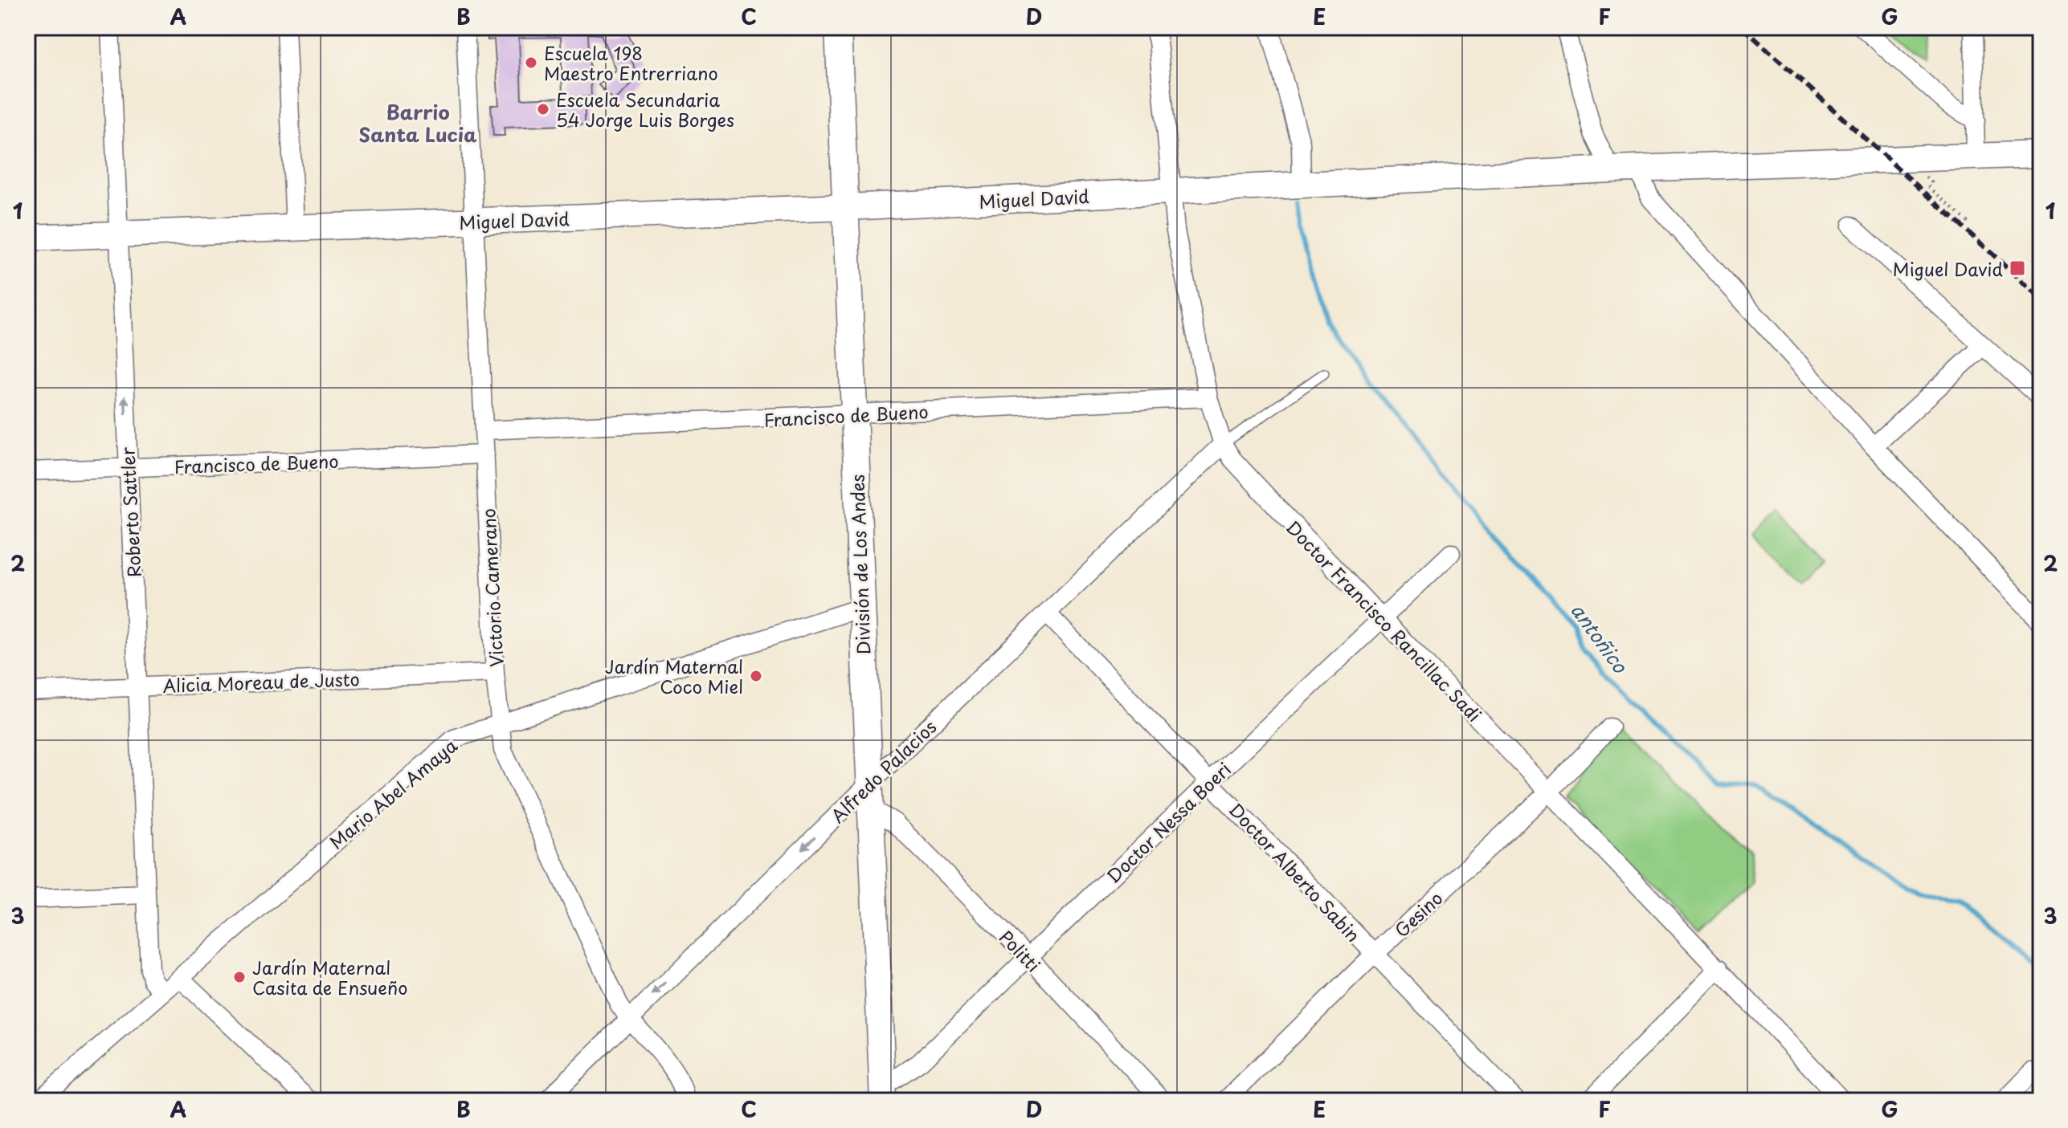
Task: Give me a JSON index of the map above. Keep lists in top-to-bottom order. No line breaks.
{"streets":{"street":["Miguel David","Francisco de Bueno","Roberto Sattler","División de Los Andes","Victorio Camerano","Doctor Francisco Rancillac Sadi","Alicia Moreau de Justo","Alfredo Palacios","Mario Abel Amaya","Doctor Nessa Boeri","Doctor Alberto Sabin","Gesino","Politti"]},"crossings":[["Miguel David","Roberto Sattler"],["Miguel David","División de Los Andes"],["Miguel David","Victorio Camerano"],["Miguel David","Doctor Francisco Rancillac Sadi"],["Francisco de Bueno","Roberto Sattler"],["Francisco de Bueno","División de Los Andes"],["Francisco de Bueno","Victorio Camerano"],["Francisco de Bueno","Doctor Francisco Rancillac Sadi"],["Roberto Sattler","Alicia Moreau de Justo"],["Roberto Sattler","Mario Abel Amaya"],["División de Los Andes","Alfredo Palacios"],["División de Los Andes","Mario Abel Amaya"],["División de Los Andes","Doctor Nessa Boeri"],["División de Los Andes","Politti"],["Victorio Camerano","Alicia Moreau de Justo"],["Victorio Camerano","Alfredo Palacios"],["Victorio Camerano","Mario Abel Amaya"],["Doctor Francisco Rancillac Sadi","Alfredo Palacios"],["Doctor Francisco Rancillac Sadi","Doctor Nessa Boeri"],["Doctor Francisco Rancillac Sadi","Gesino"],["Alfredo Palacios","Doctor Alberto Sabin"],["Doctor Nessa Boeri","Doctor Alberto Sabin"],["Doctor Nessa Boeri","Politti"],["Doctor Alberto Sabin","Gesino"]],"one_way":["Alfredo Palacios"],"districts":["Barrio Santa Lucia"],"water":["antoñico"],"places":{"other":["Escuela 198 Maestro Entrerriano","Escuela Secundaria 54 Jorge Luis Borges","Jardín Maternal Coco Miel","Jardín Maternal Casita de Ensueño"],"transit":["Miguel David"]},"grid":{"columns":["A","B","C","D","E","F","G"],"rows":["1","2","3"]}}
